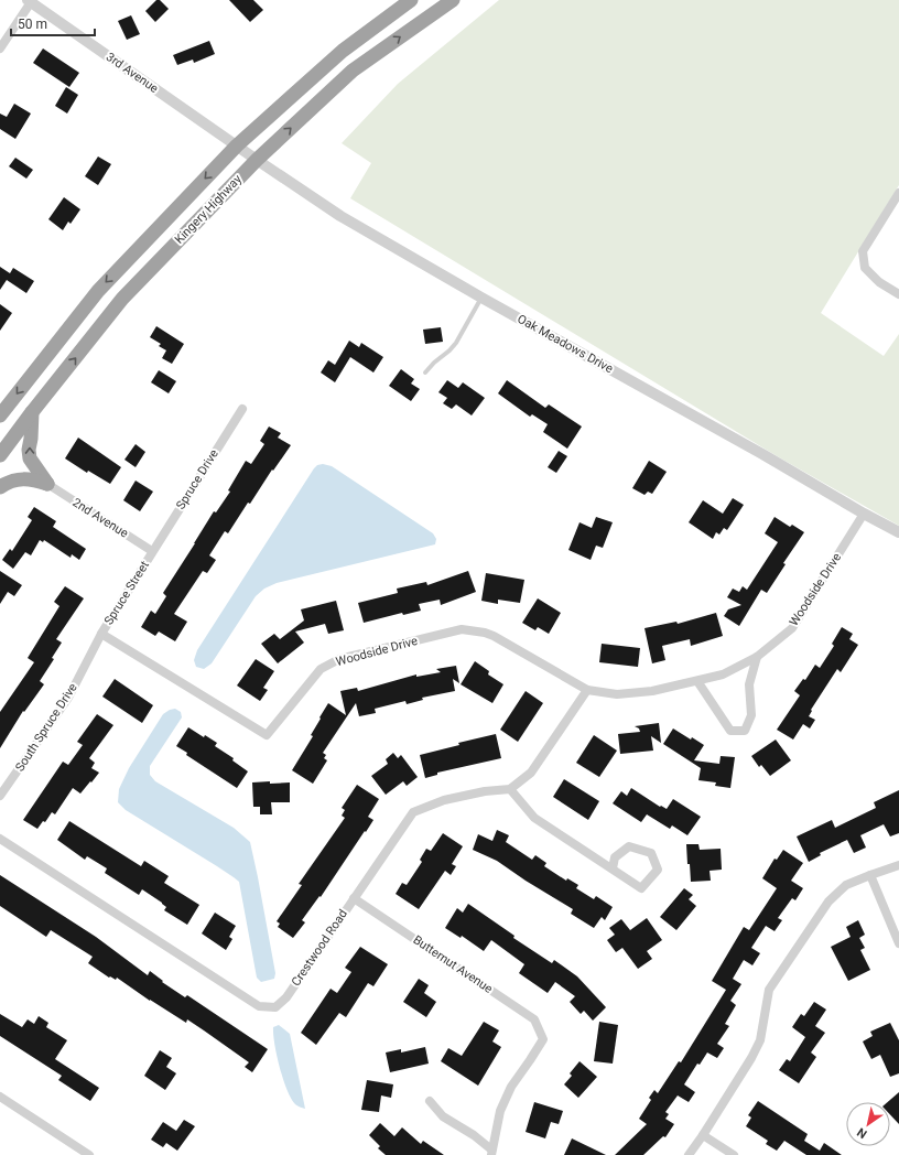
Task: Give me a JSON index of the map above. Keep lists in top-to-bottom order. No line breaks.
{"streets":{"highway":["Kingery Highway"],"street":["3rd Avenue","Oak Meadows Drive","Spruce Drive","2nd Avenue","Woodside Drive","Spruce Street","South Spruce Drive","Crestwood Road","Butternut Avenue"]},"crossings":[["3rd Avenue","Kingery Highway"],["3rd Avenue","Oak Meadows Drive"],["Kingery Highway","Oak Meadows Drive"],["Oak Meadows Drive","Woodside Drive"],["Spruce Drive","2nd Avenue"],["Spruce Drive","Spruce Street"],["2nd Avenue","Spruce Street"],["Woodside Drive","Spruce Street"],["Woodside Drive","South Spruce Drive"],["Spruce Street","South Spruce Drive"],["Crestwood Road","Butternut Avenue"]],"scale_bar":"50 m","north":"bottom left"}
